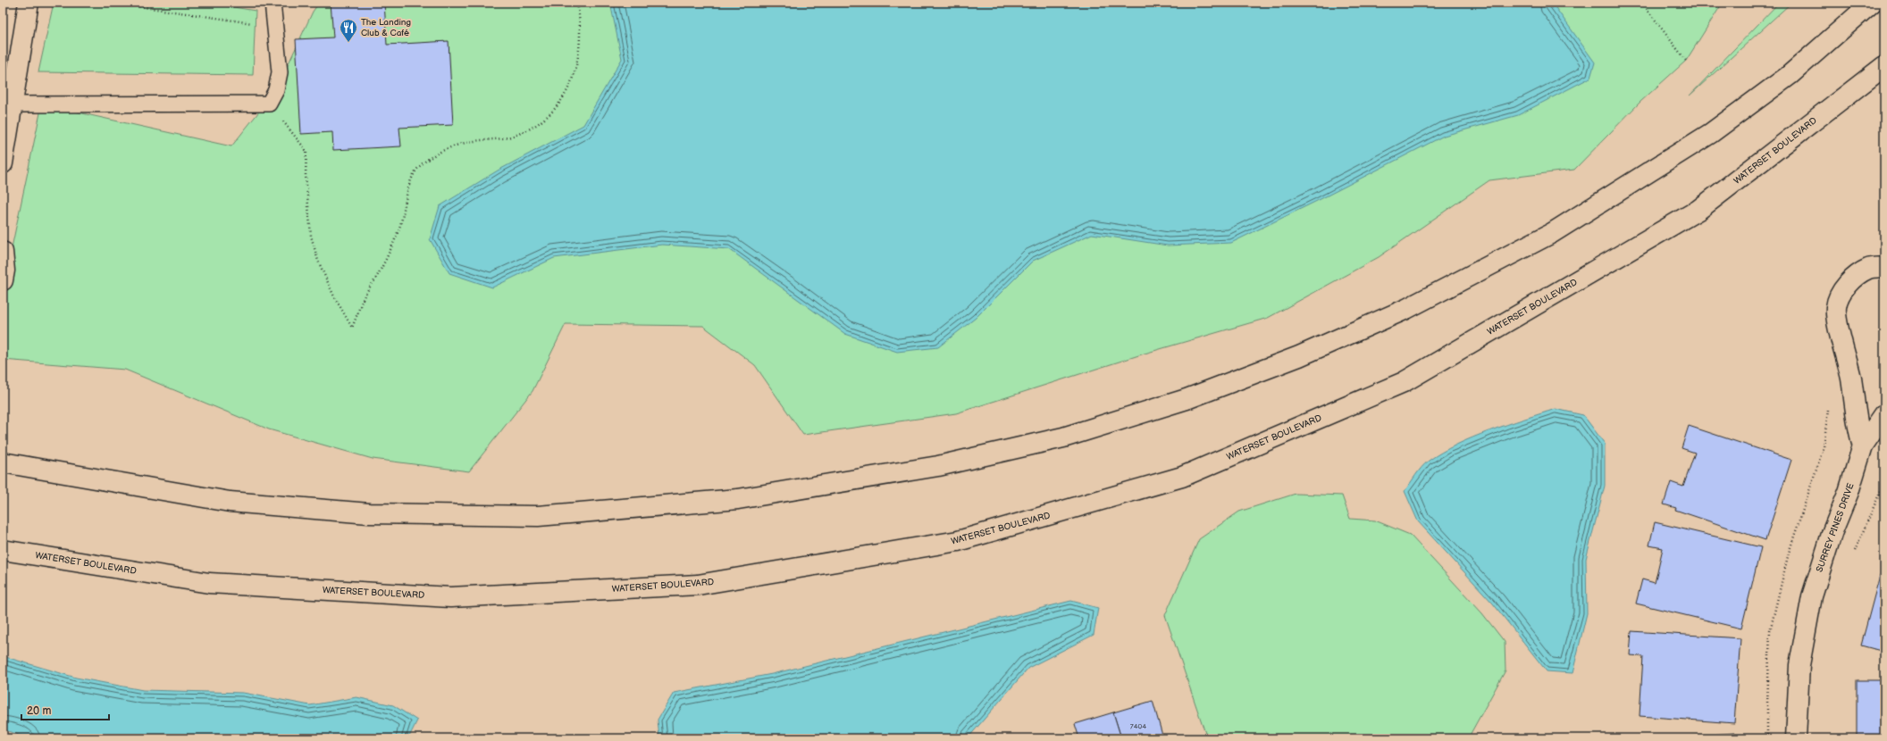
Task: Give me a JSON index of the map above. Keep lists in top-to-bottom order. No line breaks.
{"streets":{"street":["WATERSET BOULEVARD","SURREY PINES DRIVE"]},"places":{"restaurant":["The Landing Club & Café"]},"house_numbers":["7404"],"scale_bar":"20 m"}
